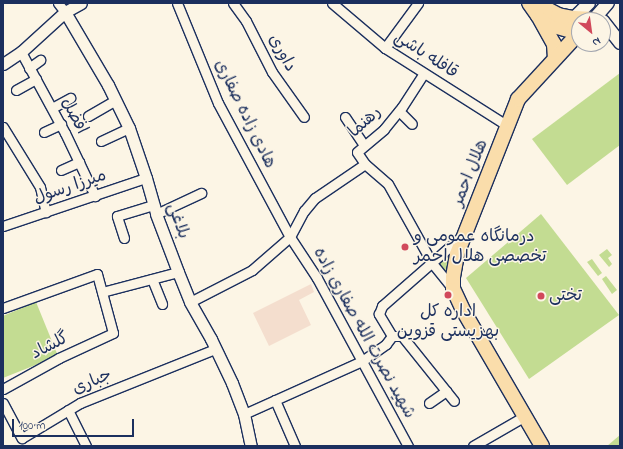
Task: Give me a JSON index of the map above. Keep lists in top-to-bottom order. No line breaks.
{"streets":{"main road":["هلال احمر"],"street":["داوری","قافله باشی","هادی زاده صفاری","افضل","رهنما","میرزا رسول","بلاغی","شهید نصرت الله صفاری زاده","گلشاد","جباری"]},"crossings":[["قافله باشی","رهنما"],["قافله باشی","هلال احمر"],["هادی زاده صفاری","رهنما"],["هادی زاده صفاری","شهید نصرت الله صفاری زاده"],["افضل","میرزا رسول"],["رهنما","شهید نصرت الله صفاری زاده"],["میرزا رسول","بلاغی"],["بلاغی","جباری"]],"places":["درمانگاه عمومی و تخصصی هلال احمر","اداره کل بهزیستی قزوین","تختی"],"scale_bar":"100 m","north":"bottom right"}
